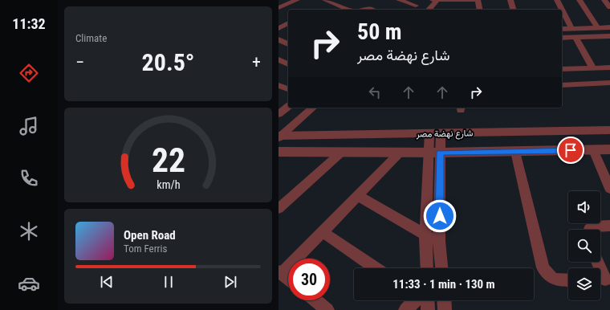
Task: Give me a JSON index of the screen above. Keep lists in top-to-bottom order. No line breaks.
{"streets":{"street":["شارع نهضة مصر"]},"page":{"tabs":"11:32","tile":"Climate","turn":["50 m","شارع نهضة مصر"],"heat":["−","20.5°","+"],"song":["Open Road","Tom Ferris"],"limit":"30","trip":"11:33 · 1 min · 130 m","gauge":["22","km/h"]}}
